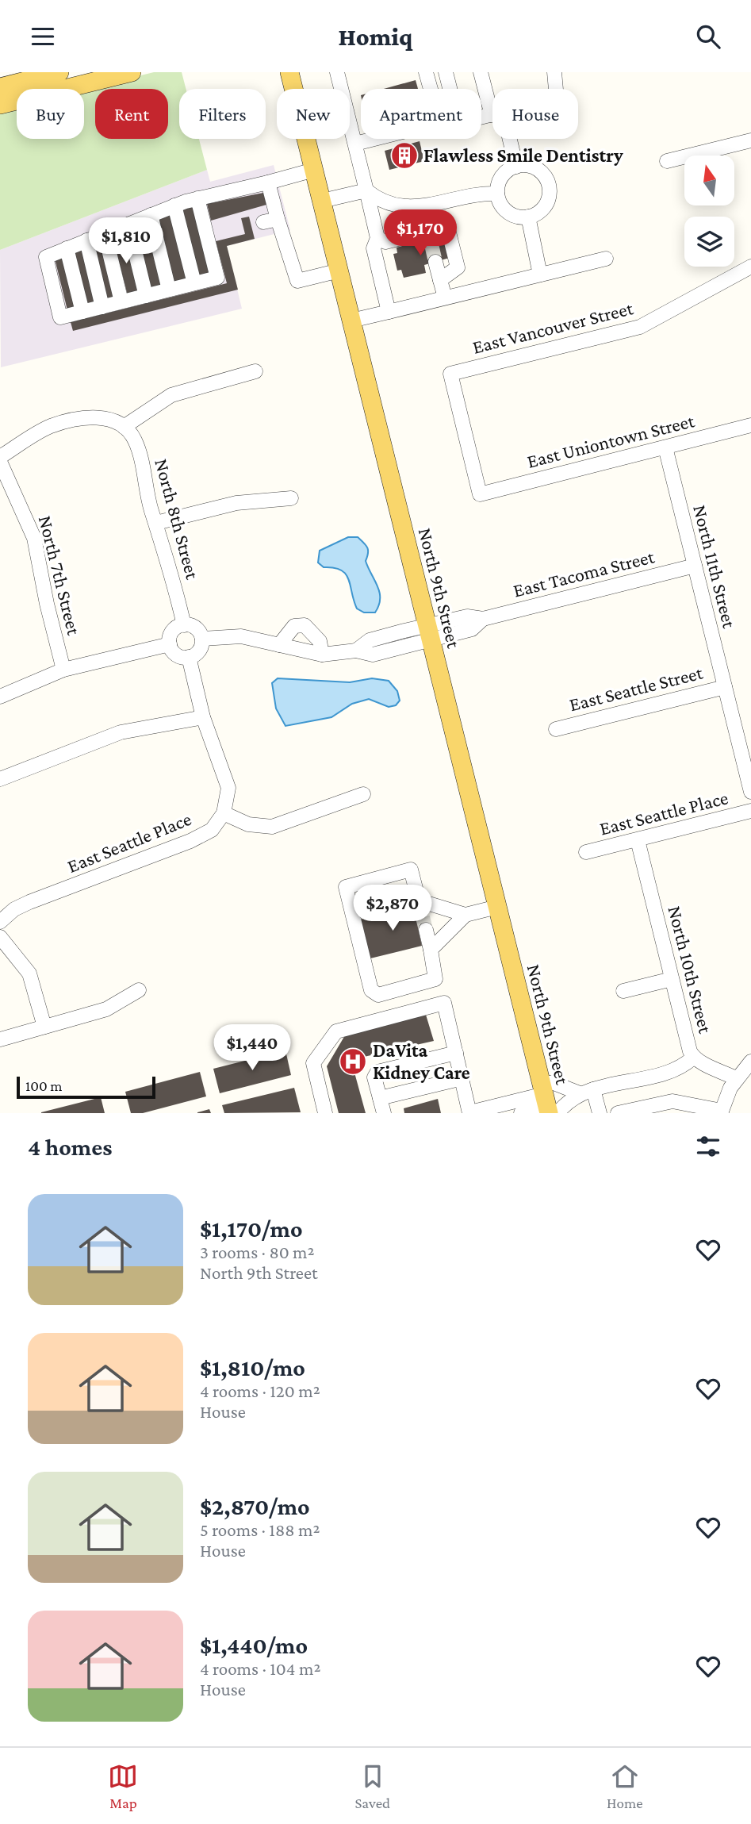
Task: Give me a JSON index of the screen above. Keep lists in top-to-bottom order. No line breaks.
{"streets":{"main road":["North 9th Street"],"street":["East Vancouver Street","East Uniontown Street","North 8th Street","North 11th Street","East Tacoma Street","North 7th Street","East Seattle Street","East Seattle Place","North 10th Street"]},"crossings":[["East Vancouver Street","East Uniontown Street"],["East Uniontown Street","North 11th Street"],["North 8th Street","East Tacoma Street"],["North 11th Street","East Tacoma Street"],["North 11th Street","East Seattle Street"],["East Tacoma Street","North 9th Street"],["East Seattle Place","North 10th Street"]],"places":{"building":["Flawless Smile Dentistry"],"hospital":["DaVita Kidney Care"]},"scale_bar":"100 m","north":"top","page":{"header":"Homiq","chip":["Buy","Rent","Filters","New","Apartment","House"],"price":["$1,170","$1,810","$2,870","$1,440"],"scale":"100 m","heading":"4 homes","list":[{"name":"$1,170/mo","note":"3 rooms · 80 m² · North 9th Street"},{"name":"$1,810/mo","note":"4 rooms · 120 m² · House"},{"name":"$2,870/mo","note":"5 rooms · 188 m² · House"},{"name":"$1,440/mo","note":"4 rooms · 104 m² · House"}],"tabs":["Map","Saved","Home"]}}
